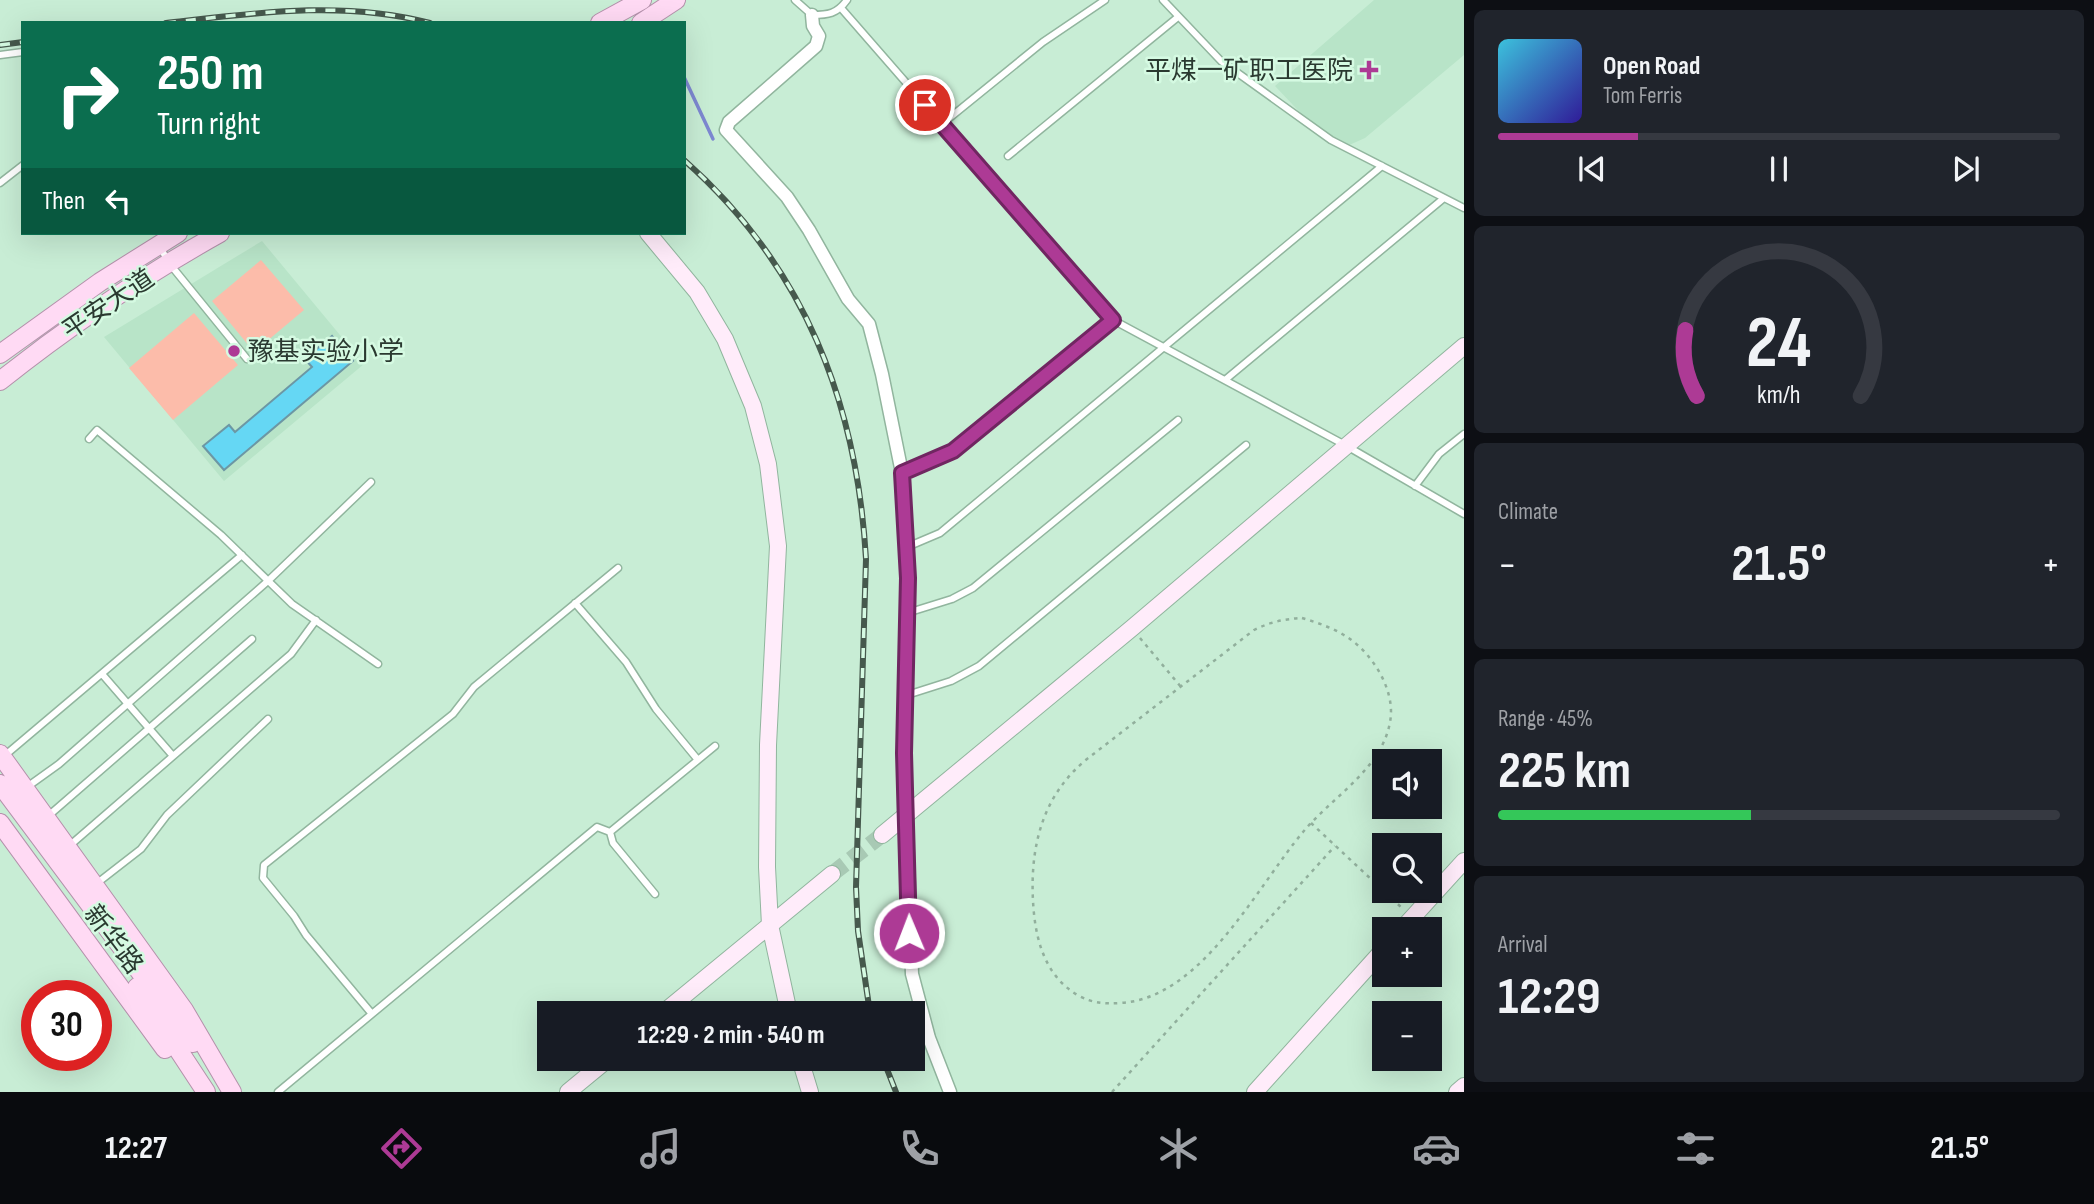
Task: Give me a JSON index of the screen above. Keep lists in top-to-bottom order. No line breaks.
{"streets":{"main road":["平安大道","新华路"]},"places":{"health":["平煤一矿职工医院"],"other":["豫基实验小学"]},"page":{"turn":["250 m","Turn right"],"song":["Open Road","Tom Ferris"],"then":"Then","tile":["Climate",["Range · 45%","225 km"],["Arrival","12:29"]],"heat":["−","21.5°","+"],"map_buttons":["+","−"],"limit":"30","trip":"12:29 · 2 min · 540 m","tabs":["12:27","21.5°"],"gauge":["24","km/h"]}}
